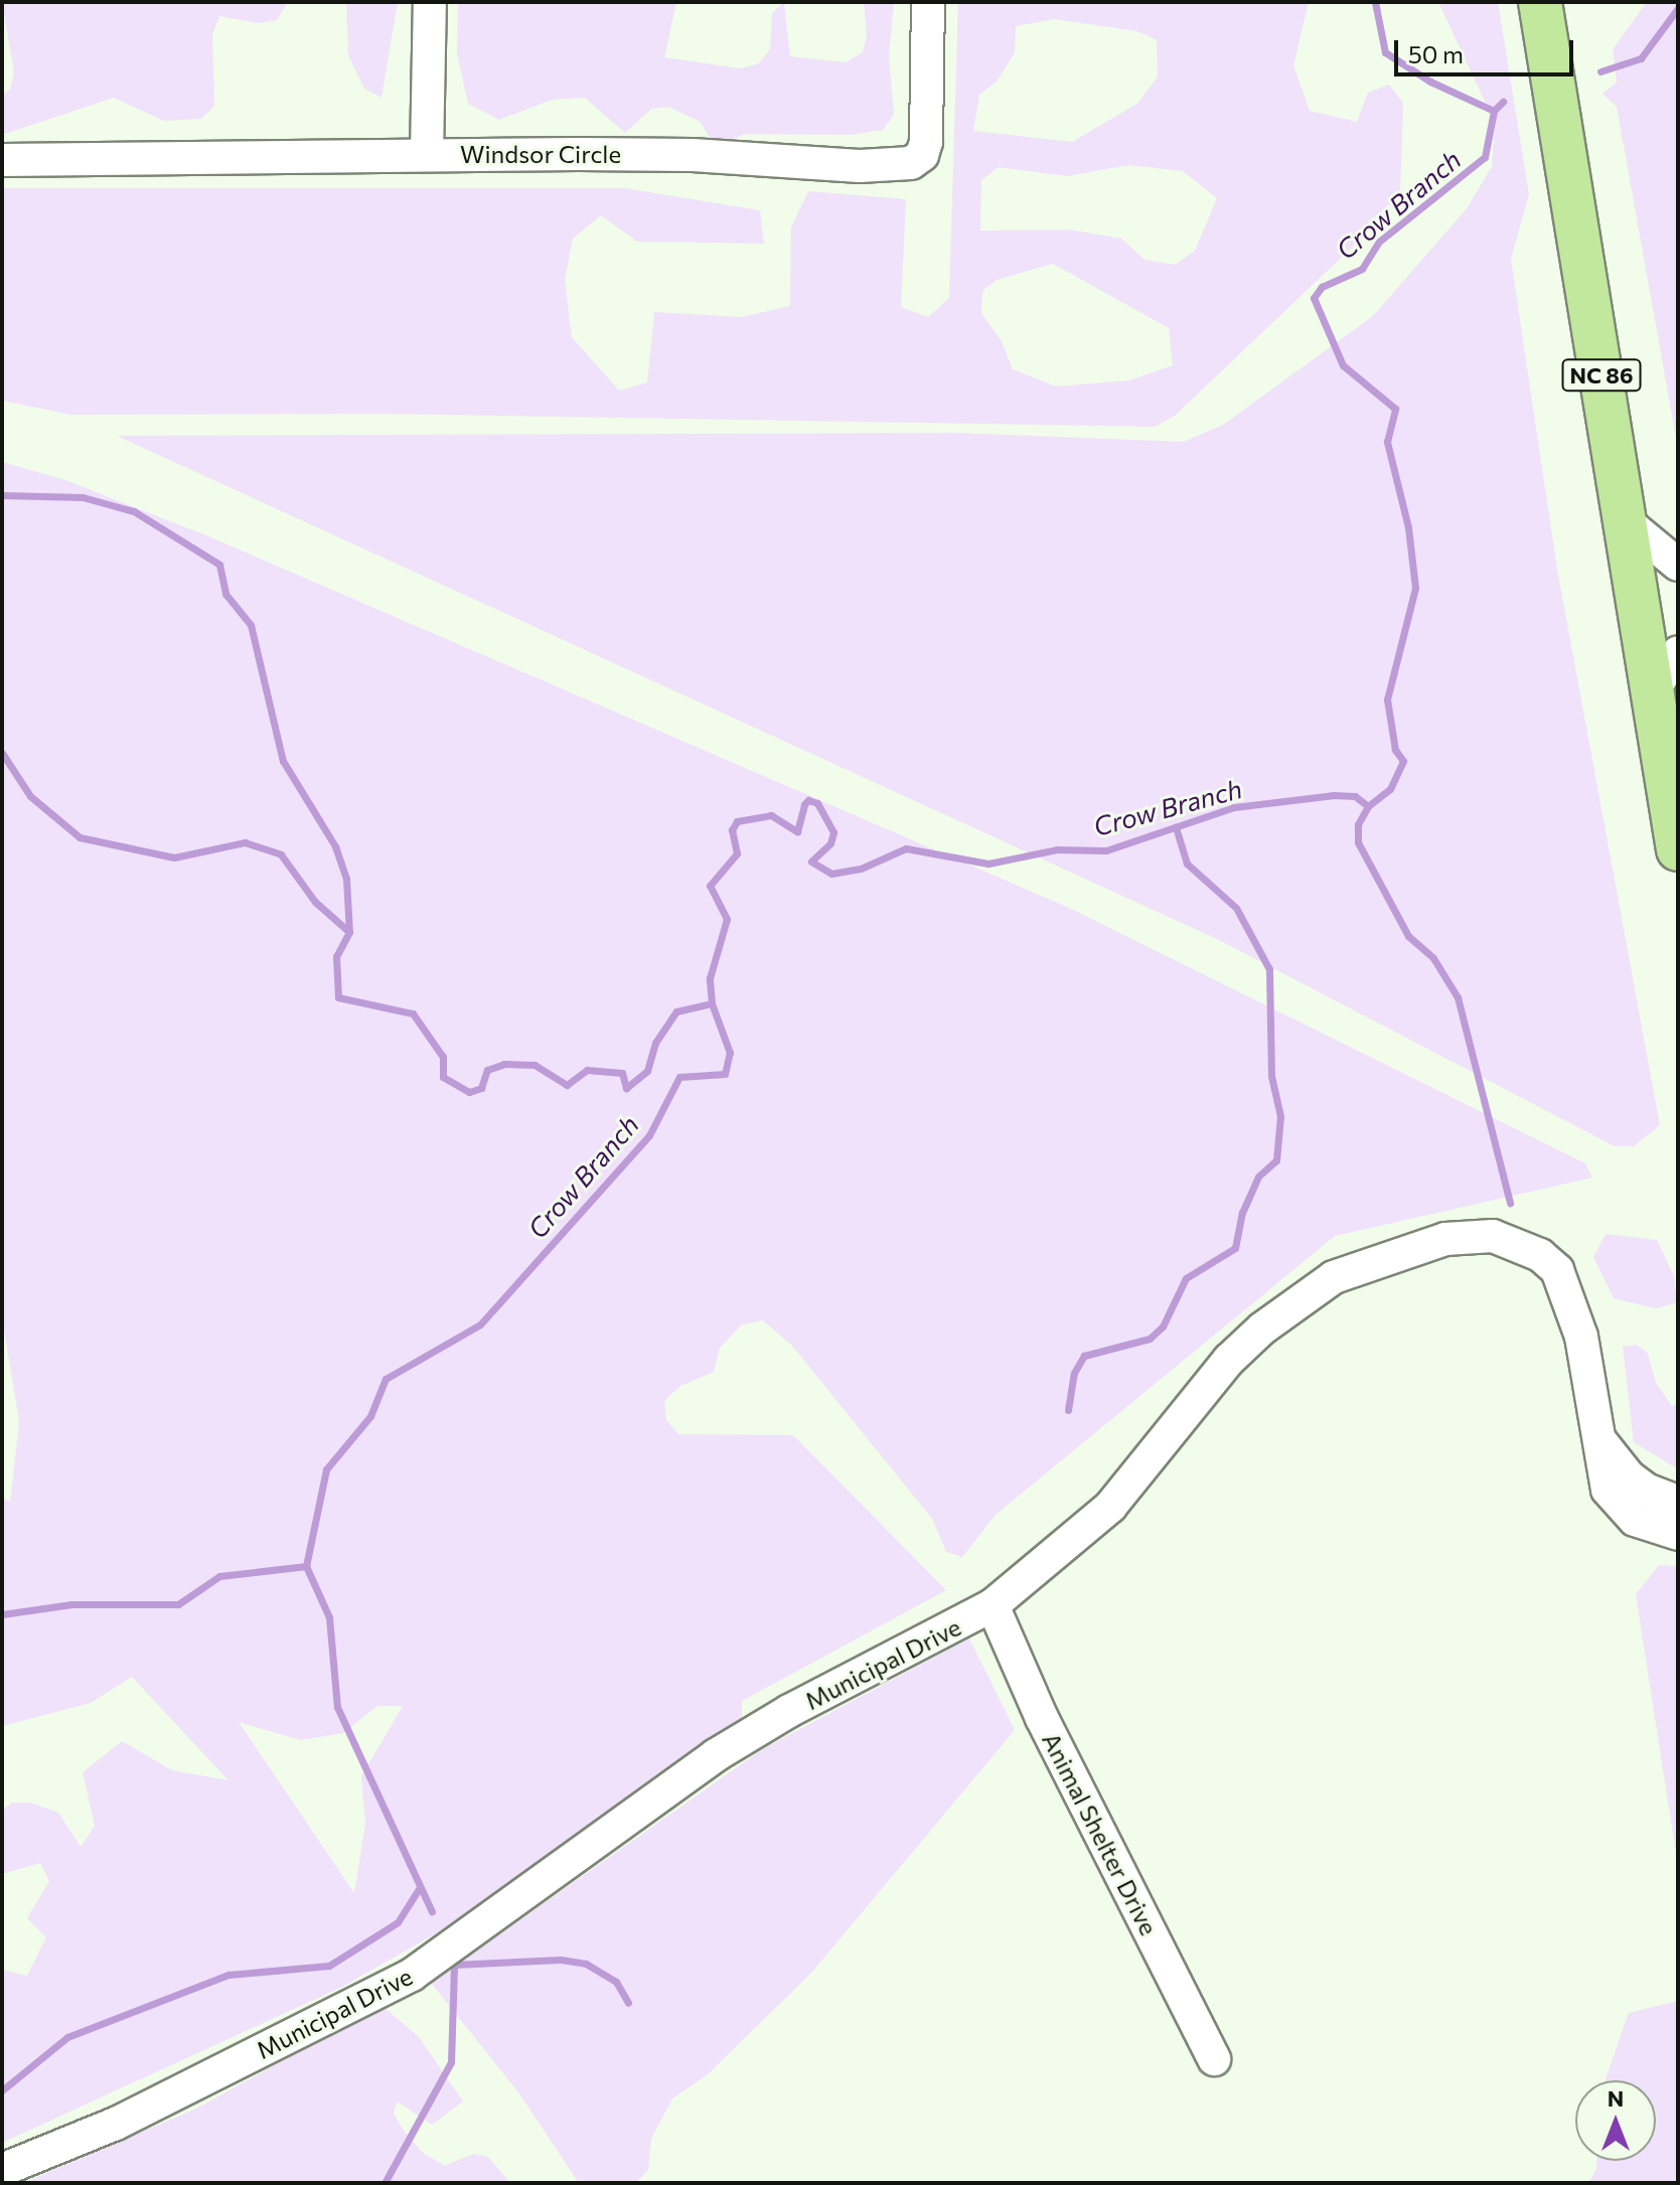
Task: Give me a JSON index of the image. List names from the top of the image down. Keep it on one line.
{"streets":{"main road":["NC 86"],"street":["Windsor Circle","Municipal Drive","Animal Shelter Drive"]},"crossings":[["Municipal Drive","Animal Shelter Drive"]],"water":["Crow Branch"],"scale_bar":"50 m","north":"top"}
